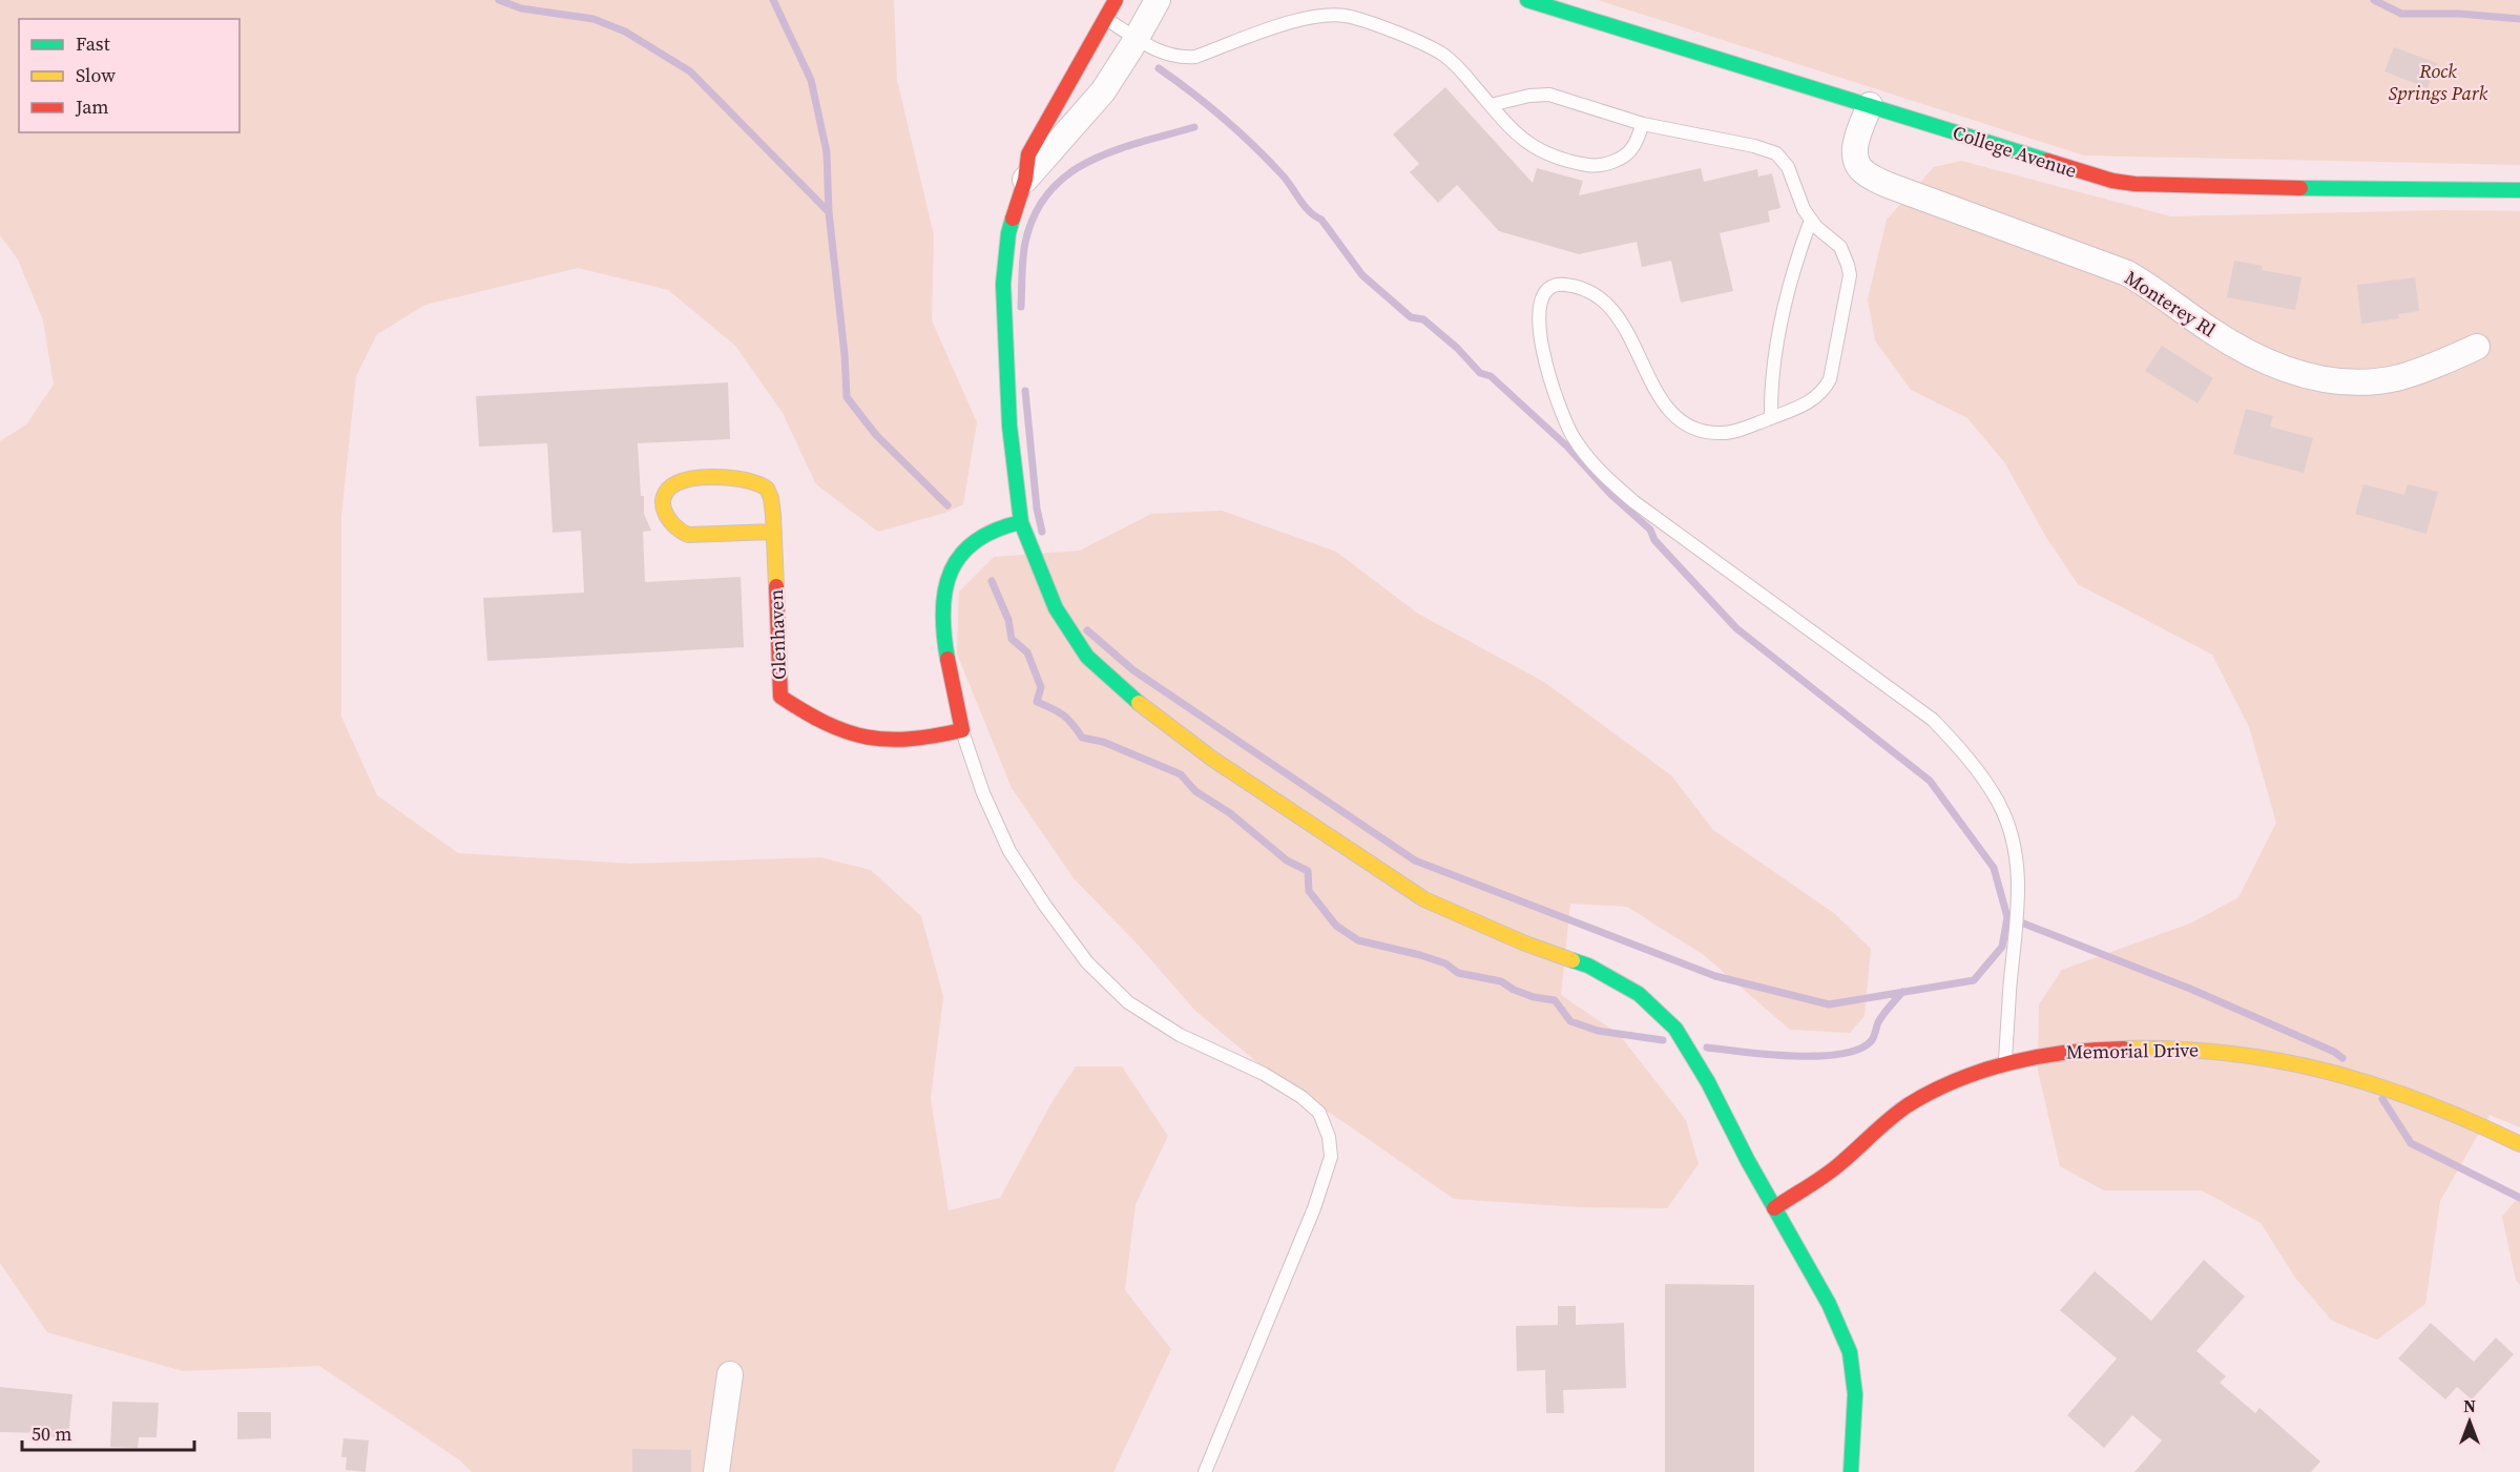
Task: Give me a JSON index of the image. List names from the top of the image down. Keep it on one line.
{"streets":{"street":["College Avenue","Monterey Rl","Glenhaven","Memorial Drive"]},"crossings":[["College Avenue","Monterey Rl"]],"parks":["Rock Springs Park"],"legend":["Fast","Slow","Jam"],"scale_bar":"50 m","north":"top"}
